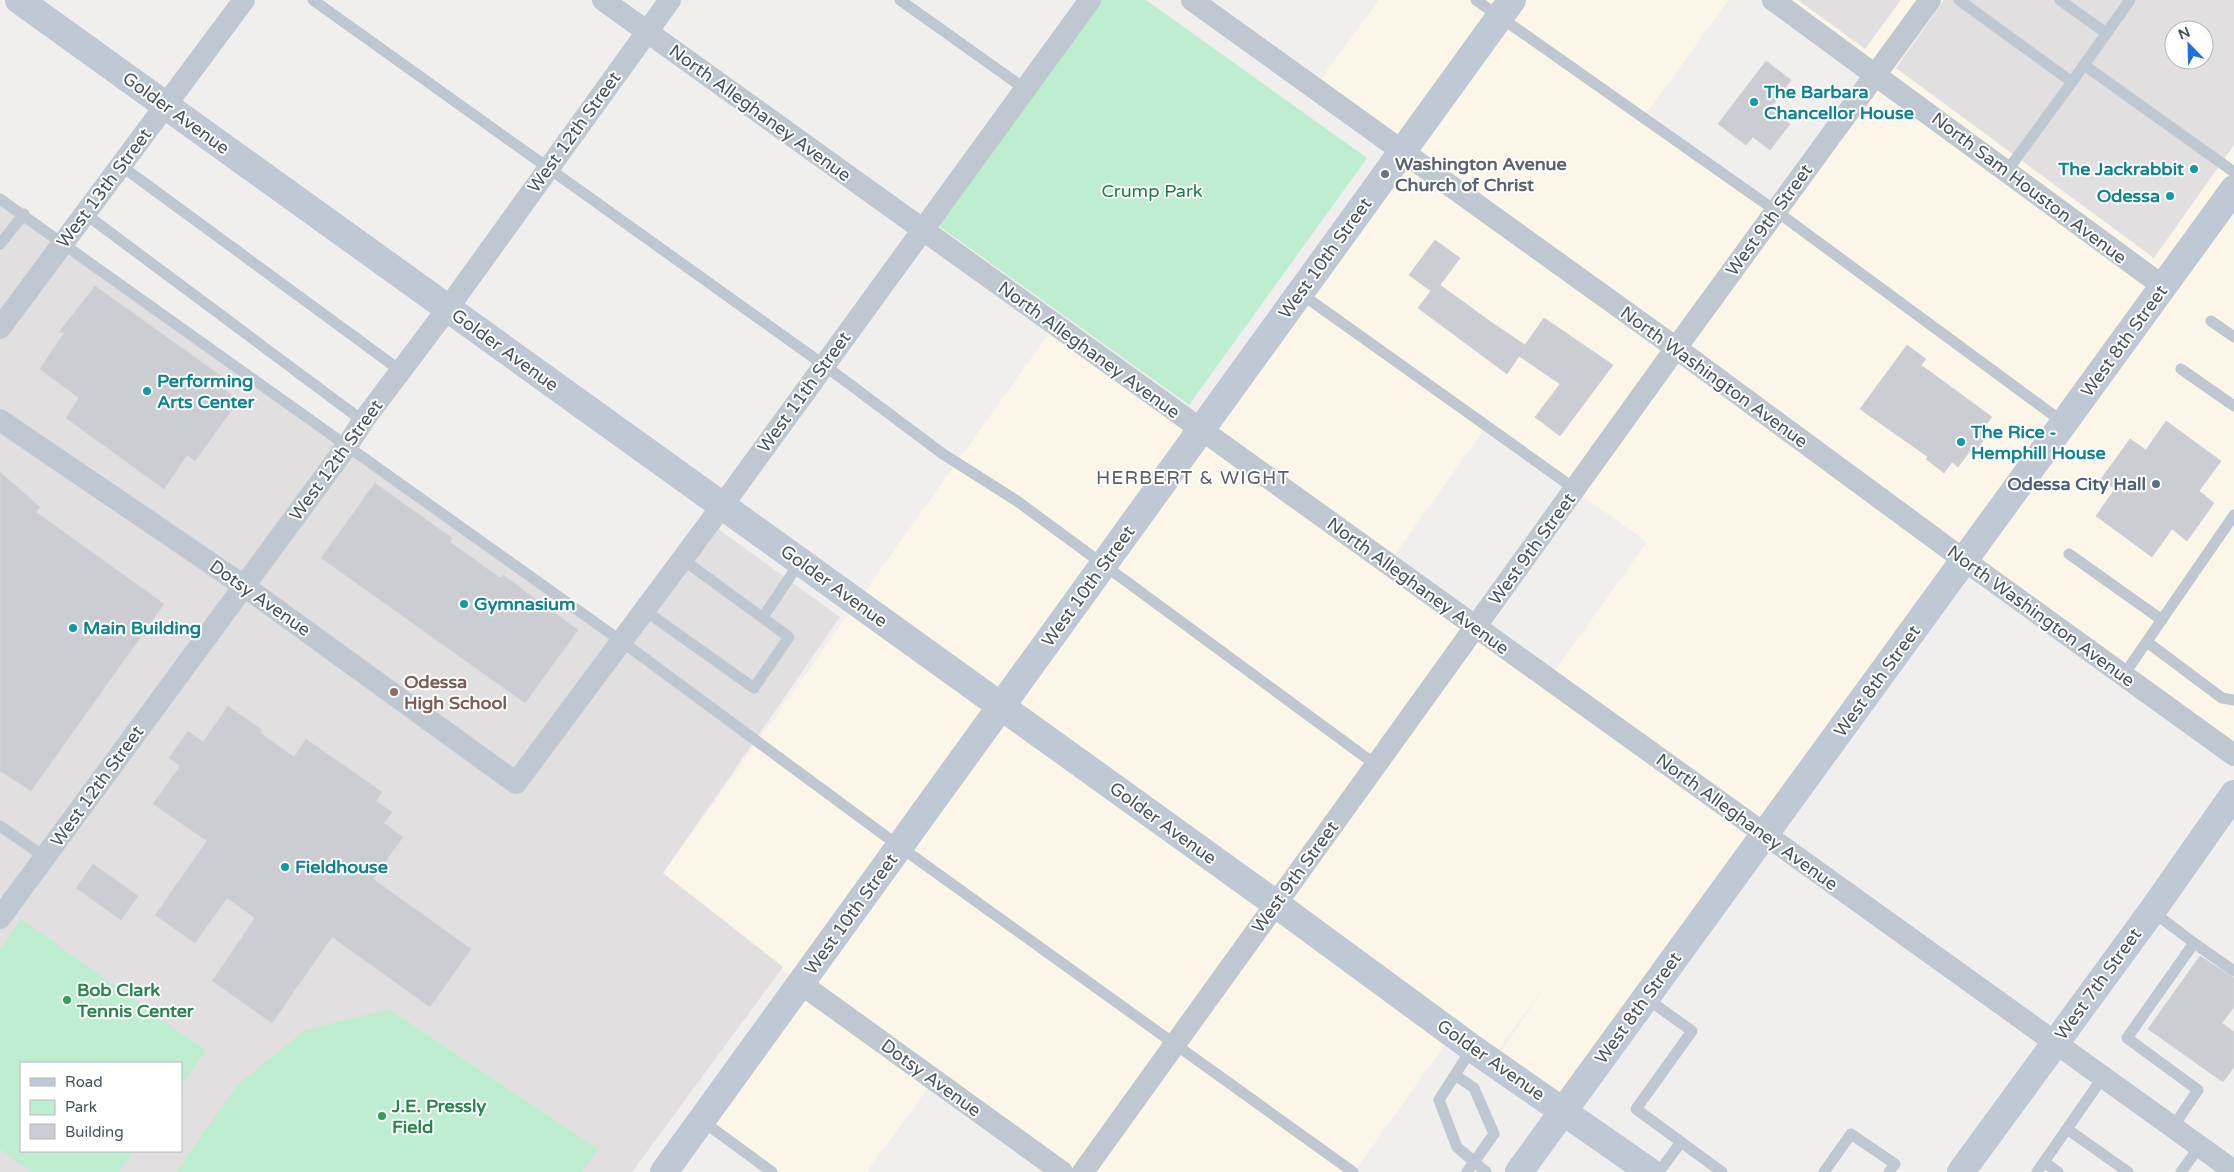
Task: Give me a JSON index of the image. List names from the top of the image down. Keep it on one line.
{"streets":{"main road":["Golder Avenue","West 10th Street","West 8th Street","West 7th Street"],"street":["North Alleghaney Avenue","West 12th Street","West 13th Street","North Sam Houston Avenue","West 9th Street","North Washington Avenue","West 11th Street","Dotsy Avenue"]},"crossings":[["Golder Avenue","West 12th Street"],["Golder Avenue","West 13th Street"],["Golder Avenue","West 9th Street"],["Golder Avenue","West 10th Street"],["Golder Avenue","West 8th Street"],["Golder Avenue","West 11th Street"],["North Alleghaney Avenue","West 12th Street"],["North Alleghaney Avenue","West 9th Street"],["North Alleghaney Avenue","West 10th Street"],["North Alleghaney Avenue","West 8th Street"],["North Alleghaney Avenue","West 11th Street"],["North Alleghaney Avenue","West 7th Street"],["West 12th Street","Dotsy Avenue"],["North Sam Houston Avenue","West 9th Street"],["North Sam Houston Avenue","West 8th Street"],["West 9th Street","North Washington Avenue"],["West 10th Street","North Washington Avenue"],["West 10th Street","Dotsy Avenue"],["West 8th Street","North Washington Avenue"],["West 11th Street","Dotsy Avenue"]],"districts":["HERBERT & WIGHT"],"parks":["Crump Park"],"places":["The Barbara Chancellor House","The Jackrabbit","Washington Avenue Church of Christ","Odessa","Performing Arts Center","The Rice - Hemphill House","Odessa City Hall","Gymnasium","Main Building","Odessa High School","Fieldhouse","Bob Clark Tennis Center","J.E. Pressly Field"],"legend":["Road","Park","Building"],"north":"top left"}
